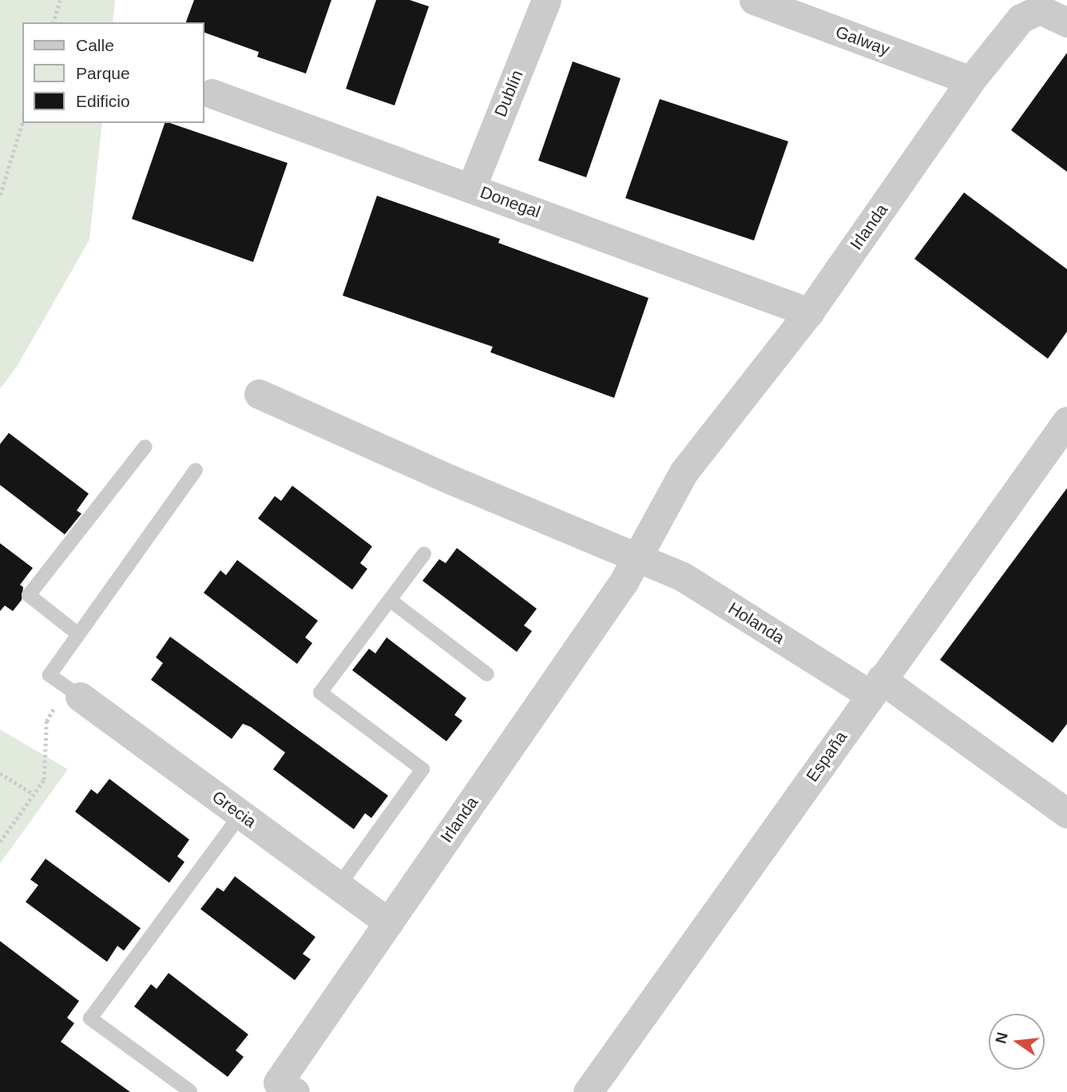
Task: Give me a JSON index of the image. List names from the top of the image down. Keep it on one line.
{"streets":{"street":["Galway","Dublín","Donegal","Irlanda","Holanda","España","Grecia"]},"crossings":[["Galway","Irlanda"],["Dublín","Donegal"],["Donegal","Irlanda"],["Irlanda","Holanda"],["Irlanda","Grecia"],["Holanda","España"]],"legend":["Calle","Parque","Edificio"],"north":"left"}
